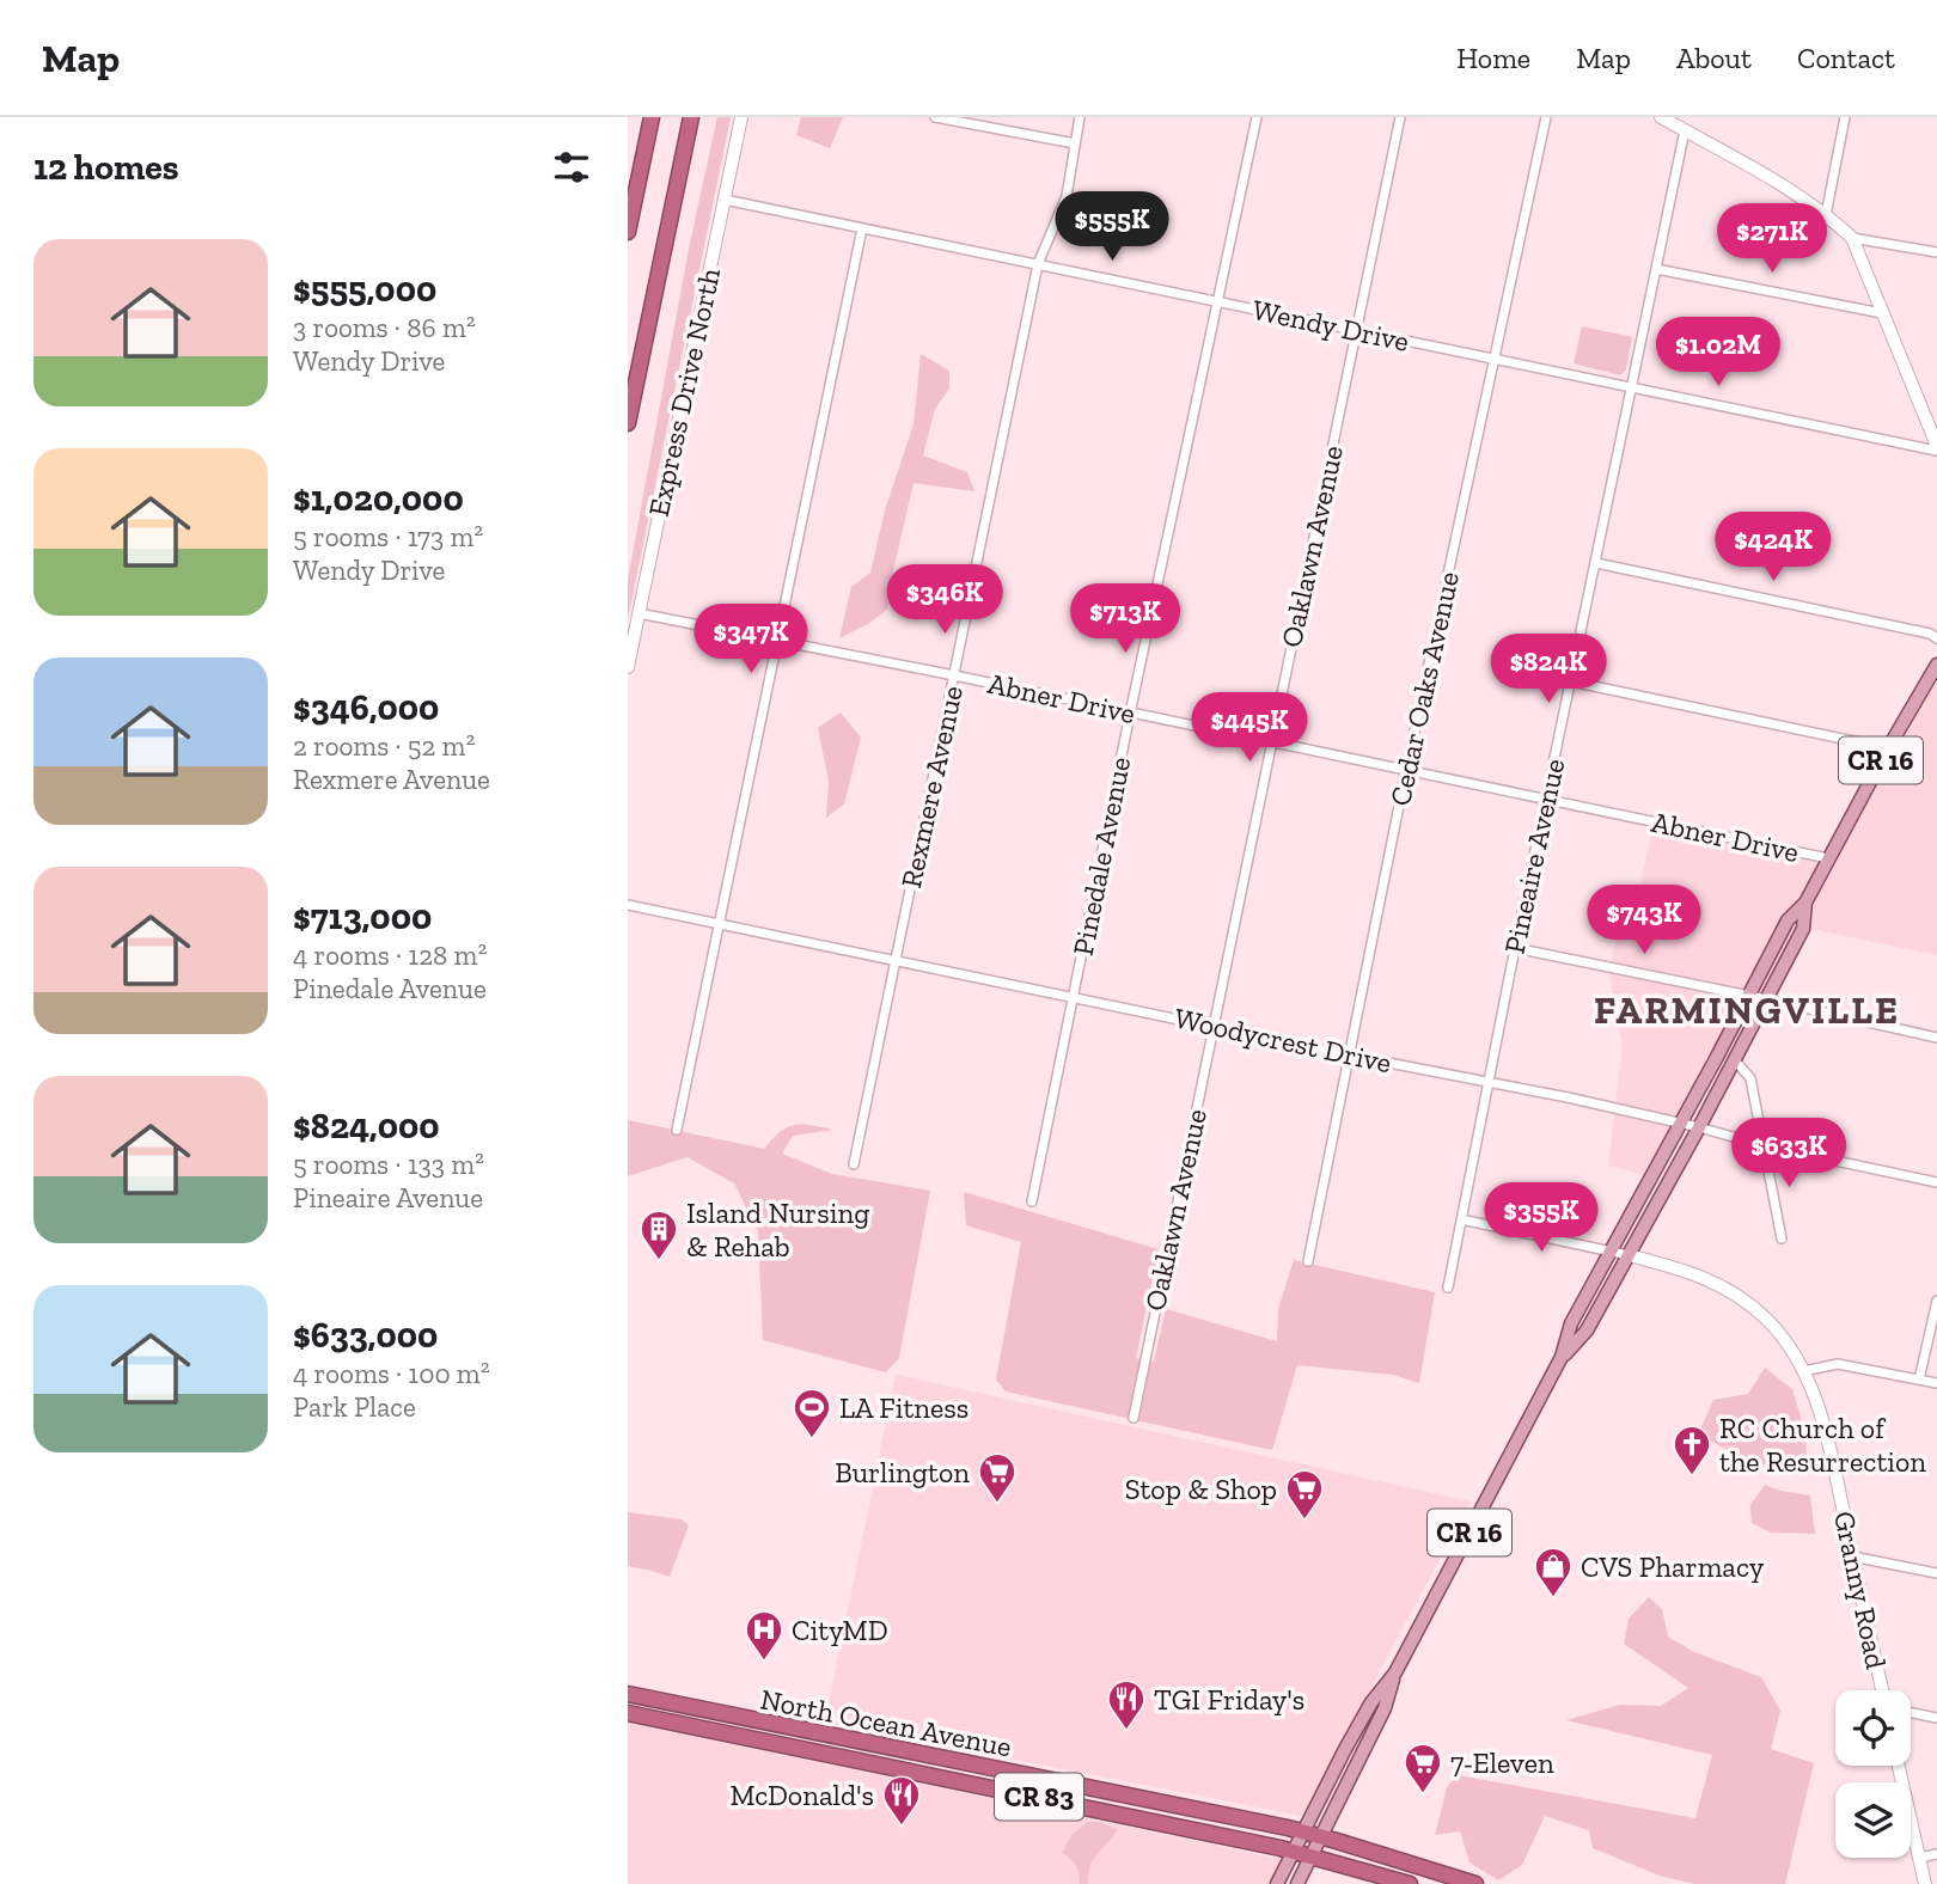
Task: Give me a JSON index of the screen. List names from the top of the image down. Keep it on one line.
{"streets":{"highway":["North Ocean Avenue","CR 83"],"main road":["CR 16"],"street":["Wendy Drive","Express Drive North","Oaklawn Avenue","Cedar Oaks Avenue","Abner Drive","Rexmere Avenue","Pinedale Avenue","Pineaire Avenue","Woodycrest Drive","Granny Road"]},"crossings":[["Wendy Drive","Express Drive North"],["Wendy Drive","Oaklawn Avenue"],["Wendy Drive","Cedar Oaks Avenue"],["Wendy Drive","Rexmere Avenue"],["Wendy Drive","Pinedale Avenue"],["Wendy Drive","Pineaire Avenue"],["Express Drive North","Abner Drive"],["Oaklawn Avenue","Abner Drive"],["Oaklawn Avenue","Woodycrest Drive"],["Cedar Oaks Avenue","Abner Drive"],["Cedar Oaks Avenue","Woodycrest Drive"],["Abner Drive","CR 16"],["Abner Drive","Rexmere Avenue"],["Abner Drive","Pinedale Avenue"],["Abner Drive","Pineaire Avenue"],["CR 16","Woodycrest Drive"],["CR 16","Granny Road"],["CR 16","North Ocean Avenue"],["Rexmere Avenue","Woodycrest Drive"],["Pinedale Avenue","Woodycrest Drive"],["Pineaire Avenue","Woodycrest Drive"]],"districts":["FARMINGVILLE"],"places":{"building":["Island Nursing & Rehab"],"sports":["LA Fitness"],"church":["RC Church of the Resurrection"],"supermarket":["Burlington","Stop & Shop","7-Eleven"],"shop":["CVS Pharmacy"],"hospital":["CityMD"],"restaurant":["TGI Friday's","McDonald's"]},"page":{"header":"Map","nav":["Home","Map","About","Contact"],"heading":"12 homes","price":["$555K","$271K","$1.02M","$424K","$346K","$713K","$347K","$824K","$445K","$743K","$633K","$355K"],"list":[{"name":"$555,000","note":"3 rooms · 86 m² · Wendy Drive"},{"name":"$1,020,000","note":"5 rooms · 173 m² · Wendy Drive"},{"name":"$346,000","note":"2 rooms · 52 m² · Rexmere Avenue"},{"name":"$713,000","note":"4 rooms · 128 m² · Pinedale Avenue"},{"name":"$824,000","note":"5 rooms · 133 m² · Pineaire Avenue"},{"name":"$633,000","note":"4 rooms · 100 m² · Park Place"}]}}
